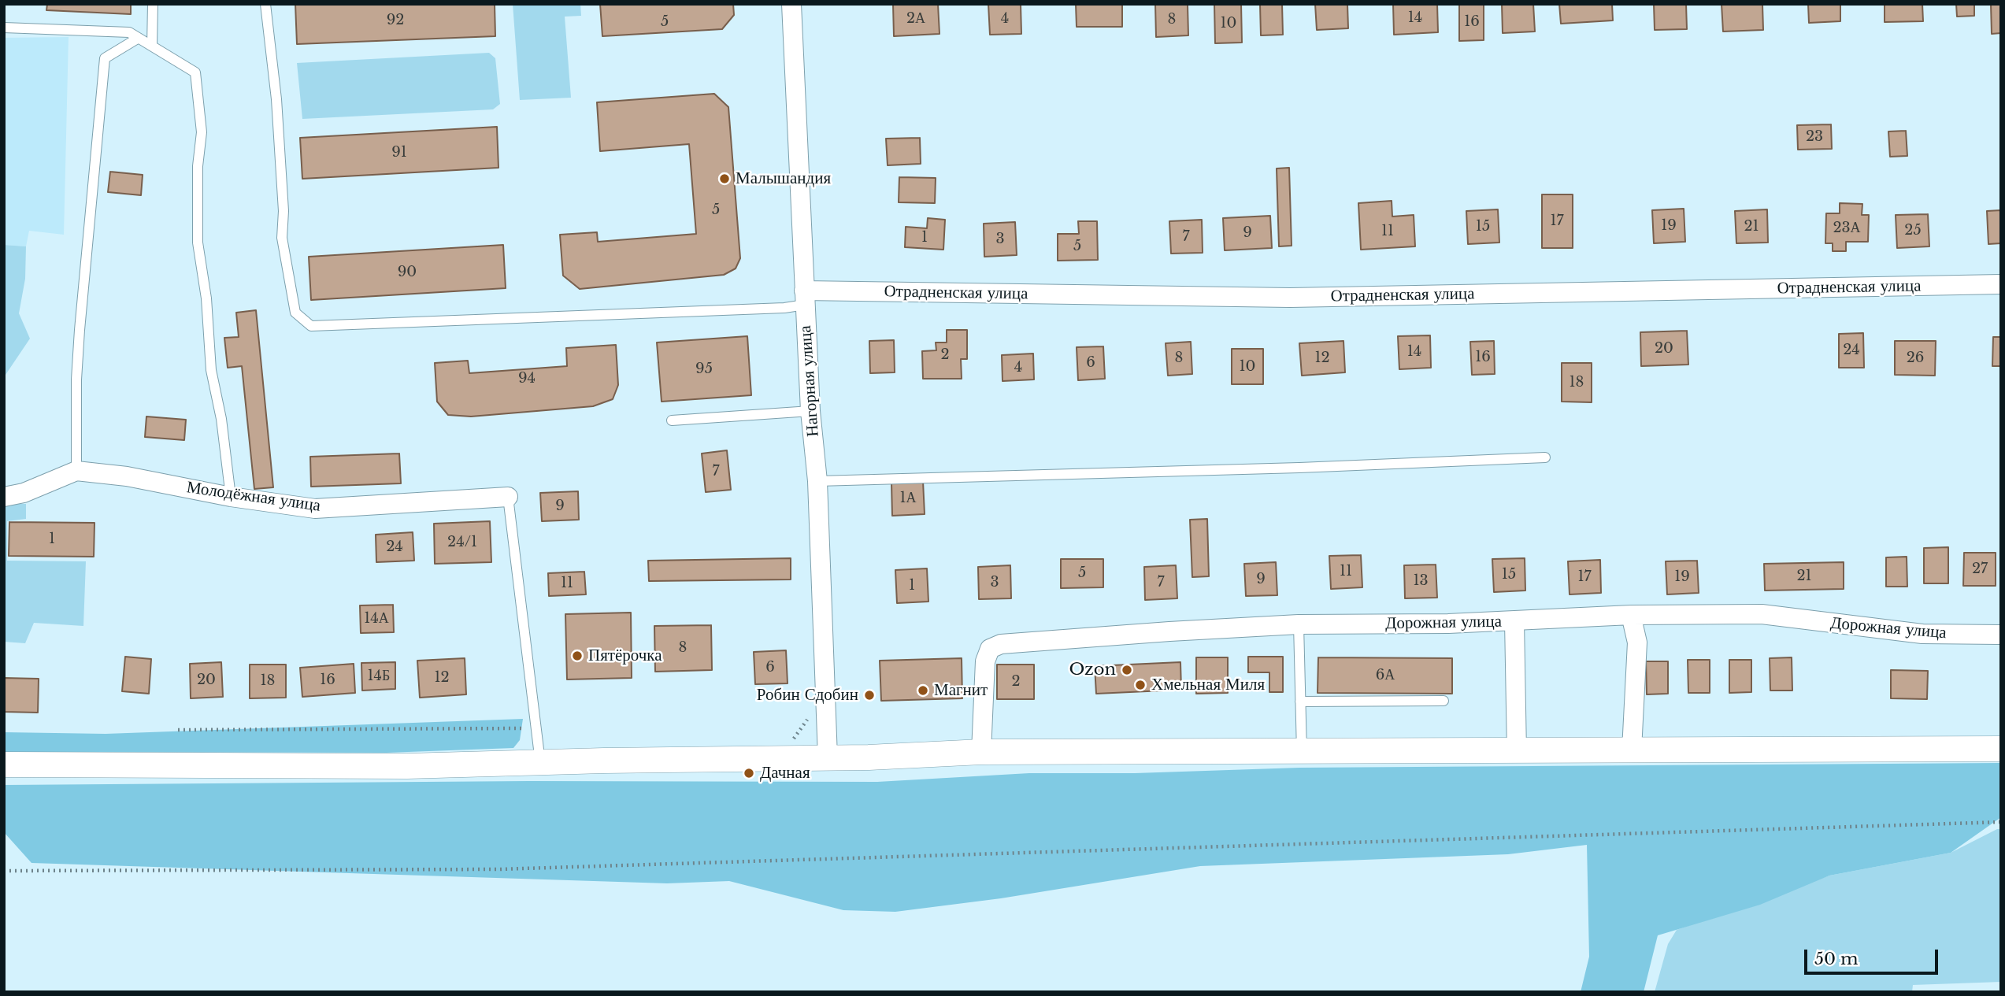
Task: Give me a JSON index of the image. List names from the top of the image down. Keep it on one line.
{"streets":{"street":["Отрадненская улица","Нагорная улица","Молодёжная улица","Дорожная улица"]},"crossings":[["Отрадненская улица","Нагорная улица"]],"places":["Малышандия","Пятёрочка","Ozon","Хмельная Миля","Магнит","Робин Сдобин","Дачная"],"house_numbers":["14","2А","4","8","92","5","16","10","23","91","5","17","19","15","21","23А","25","11","9","7","1","3","5","90","20","24","14","2","16","8","12","26","6","10","4","95","94","18","7","1А","9","1","24/1","24","27","11","5","15","21","17","19","9","13","3","7","11","1","14А","8","6","6А","14Б","12","20","16","18","2"],"scale_bar":"50 m"}
